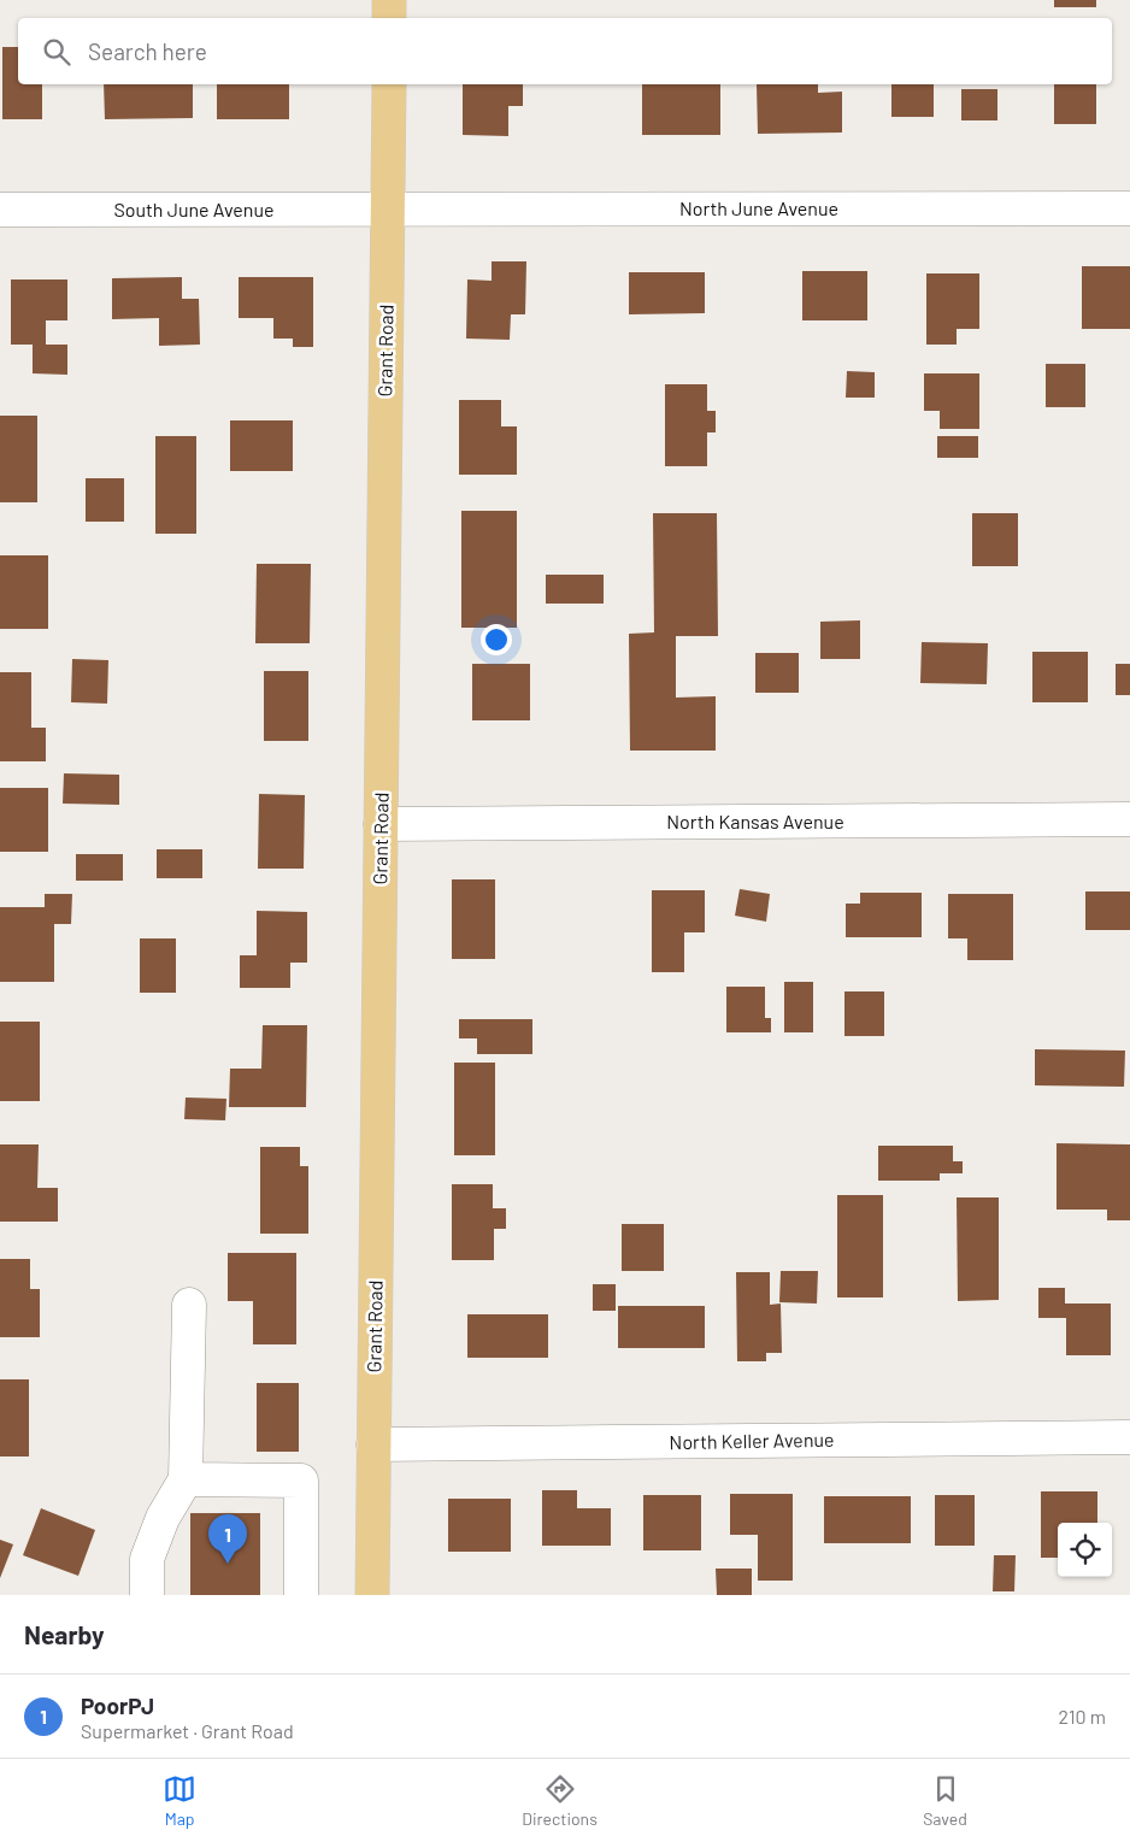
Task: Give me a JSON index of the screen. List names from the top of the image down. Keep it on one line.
{"streets":{"main road":["Grant Road"],"street":["North June Avenue","South June Avenue","North Kansas Avenue","North Keller Avenue"]},"crossings":[["North June Avenue","South June Avenue"],["North June Avenue","Grant Road"],["South June Avenue","Grant Road"],["Grant Road","North Kansas Avenue"],["Grant Road","North Keller Avenue"]],"page":{"search":"Search here","pins":"1","heading":"Nearby","list":[{"mark":"1","name":"PoorPJ","note":"Supermarket · Grant Road","value":"210 m"}],"nav":["Map","Directions","Saved"]}}
